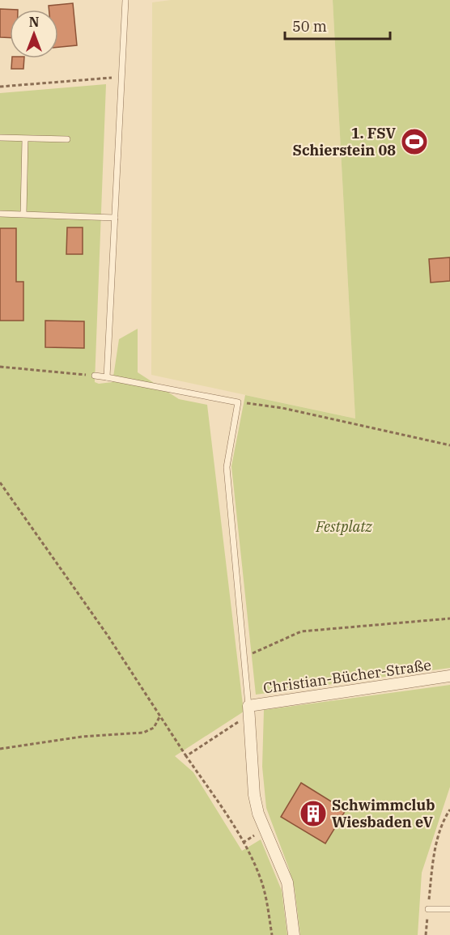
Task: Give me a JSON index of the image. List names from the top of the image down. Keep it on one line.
{"streets":{"street":["Christian-Bücher-Straße"]},"parks":["Festplatz"],"places":{"sports":["1. FSV Schierstein 08"],"building":["Schwimmclub Wiesbaden eV"]},"scale_bar":"50 m","north":"top"}
